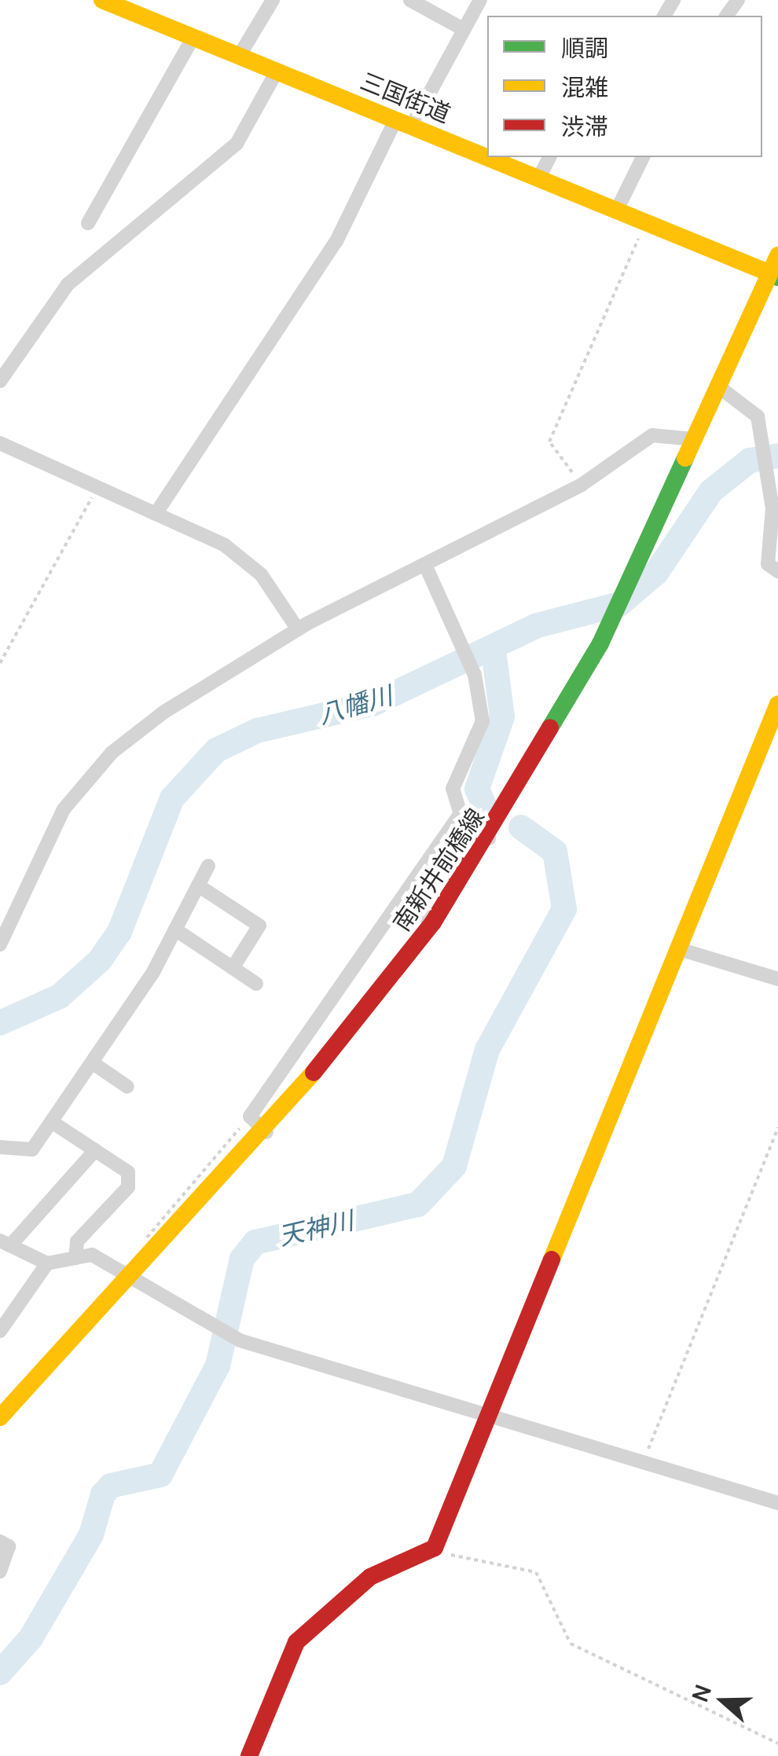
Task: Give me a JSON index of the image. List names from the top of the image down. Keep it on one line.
{"streets":{"street":["三国街道","南新井前橋線"]},"crossings":[["三国街道","南新井前橋線"]],"water":["八幡川","天神川"],"legend":["順調","混雑","渋滞"],"north":"left"}
